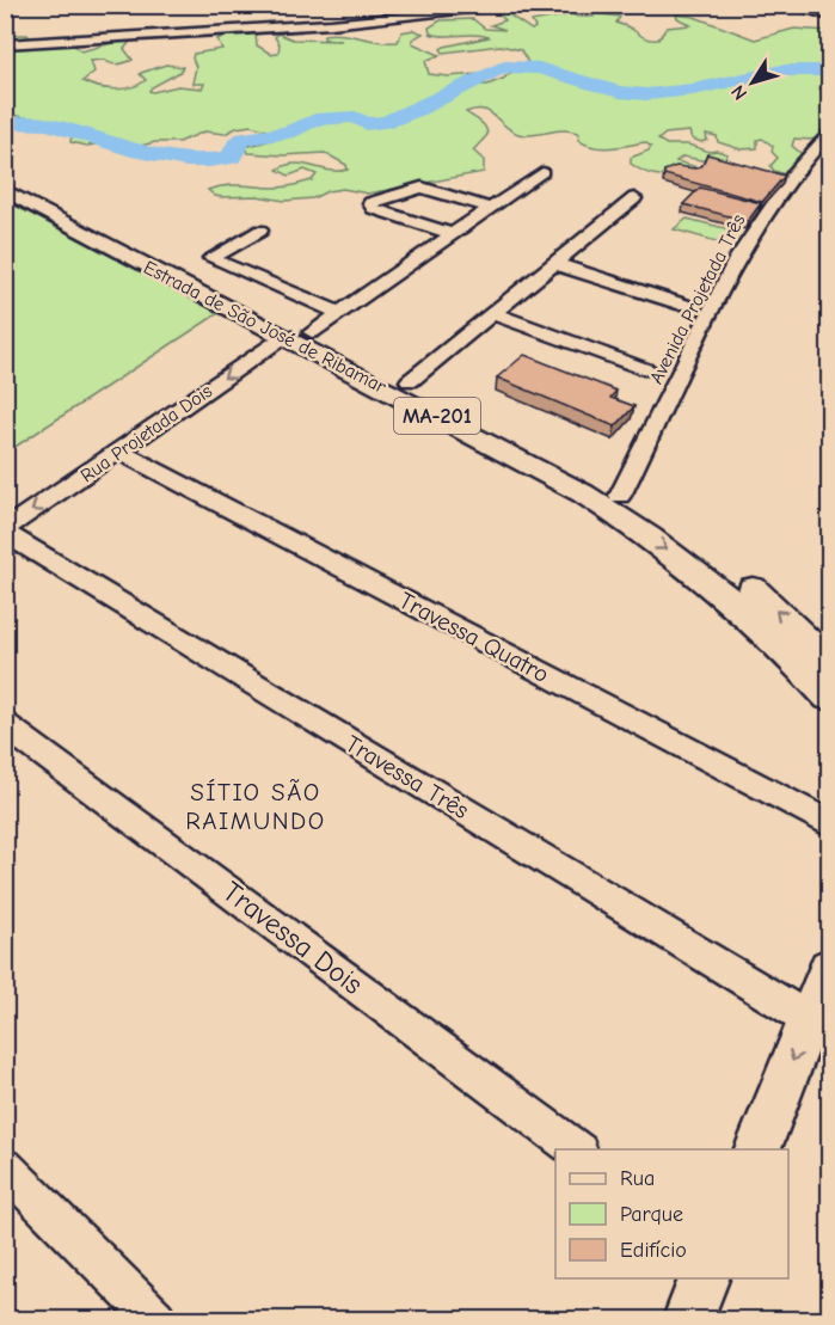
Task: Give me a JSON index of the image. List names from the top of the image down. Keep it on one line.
{"streets":{"main road":["Estrada de São José de Ribamar","MA-201"],"street":["Avenida Projetada Três","Rua Projetada Dois","Travessa Quatro","Travessa Três","Travessa Dois"]},"crossings":[["Avenida Projetada Três","Estrada de São José de Ribamar"],["Estrada de São José de Ribamar","Rua Projetada Dois"],["Rua Projetada Dois","Travessa Quatro"],["Rua Projetada Dois","Travessa Três"]],"one_way":["Rua Projetada Dois"],"districts":["SÍTIO SÃO RAIMUNDO"],"legend":["Rua","Parque","Edifício"],"north":"bottom left"}
